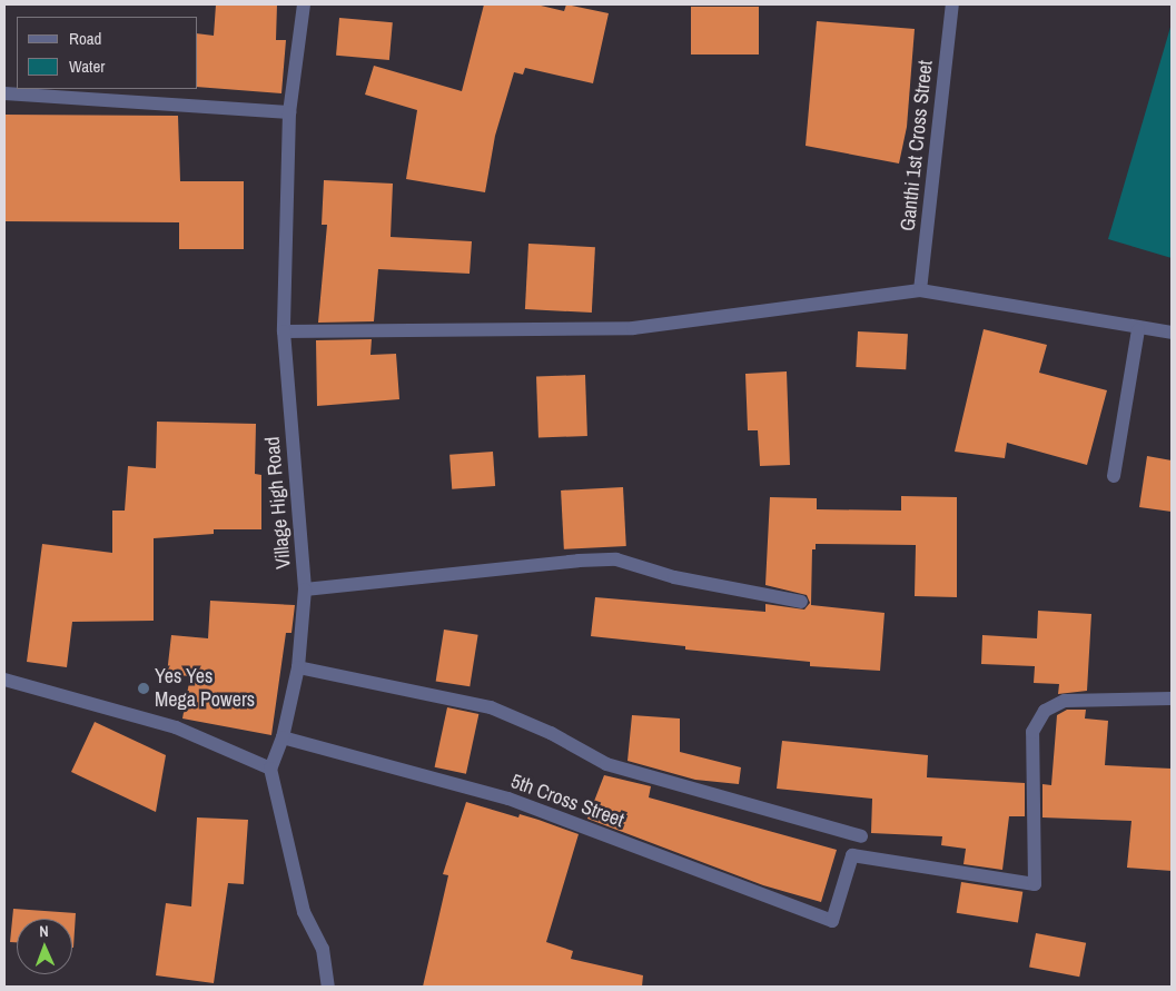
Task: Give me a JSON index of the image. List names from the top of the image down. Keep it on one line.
{"streets":{"street":["Ganthi 1st Cross Street","Village High Road","5th Cross Street"]},"crossings":[["Village High Road","5th Cross Street"]],"places":["Yes Yes Mega Powers"],"legend":["Road","Water"],"north":"top"}
